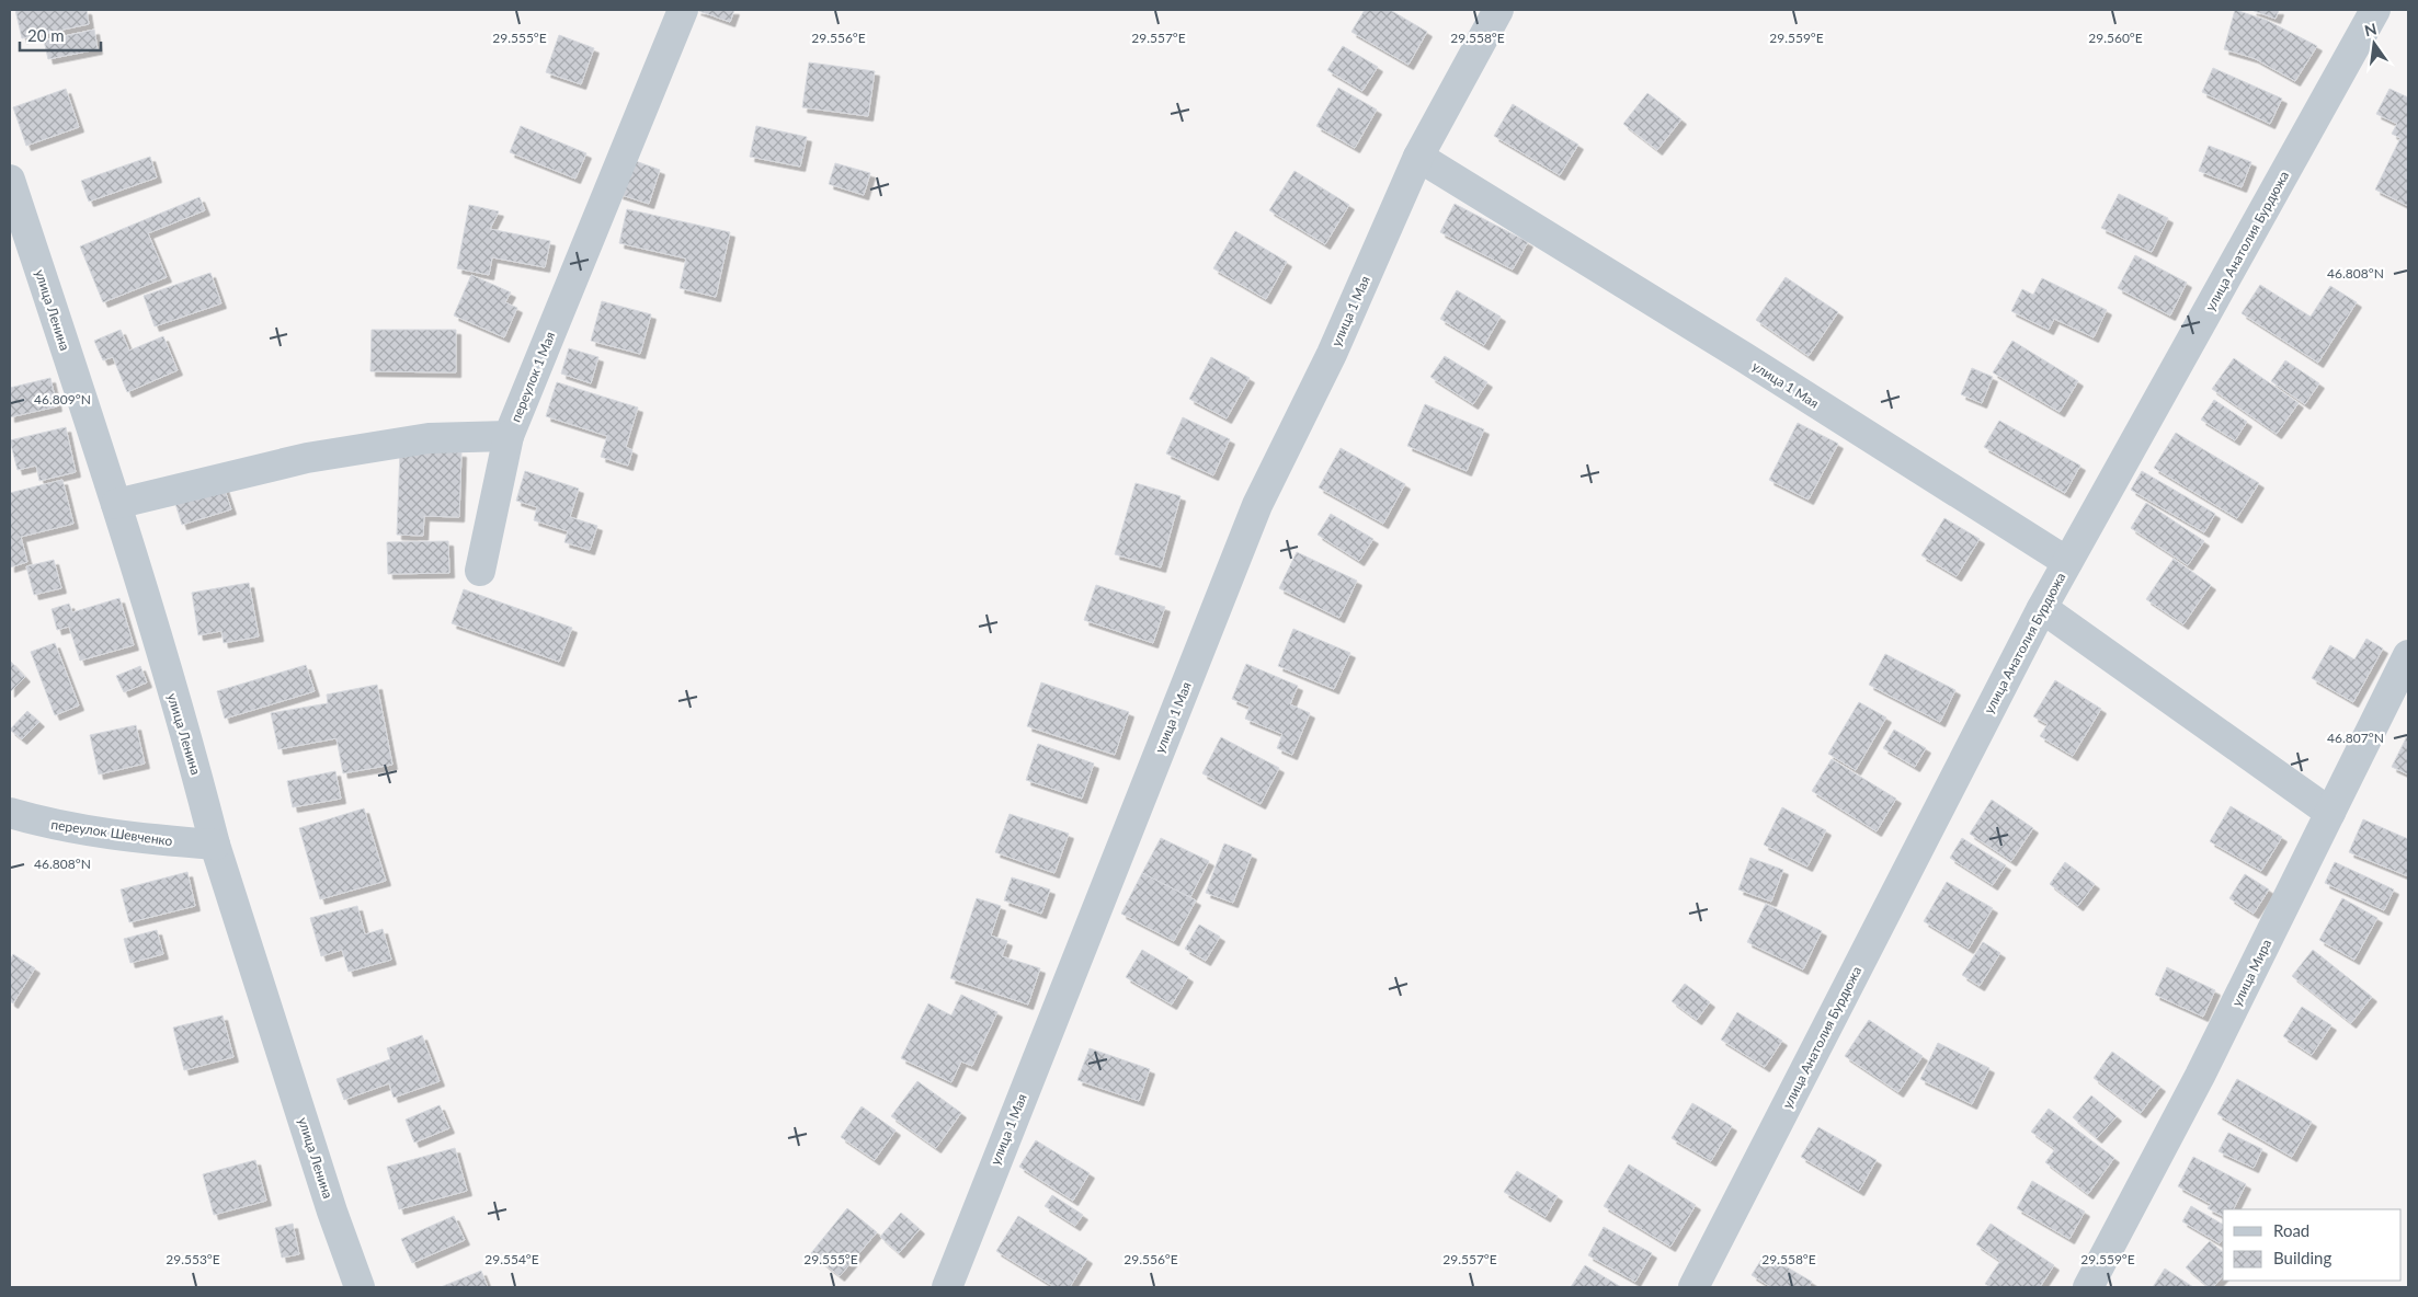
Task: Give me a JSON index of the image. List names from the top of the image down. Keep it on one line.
{"streets":{"street":["улица Анатолия Бурдюжа","улица Ленина","улица 1 Мая","переулок 1 Мая","переулок Шевченко","улица Мира"]},"crossings":[["улица Анатолия Бурдюжа","улица 1 Мая"],["улица Ленина","переулок 1 Мая"],["улица Ленина","переулок Шевченко"]],"legend":["Road","Building"],"scale_bar":"20 m","north":"top","coordinates":["29.555°E","29.556°E","29.557°E","29.558°E","29.559°E","29.560°E","46.808°N","46.809°N","46.807°N","29.553°E","29.554°E"]}
